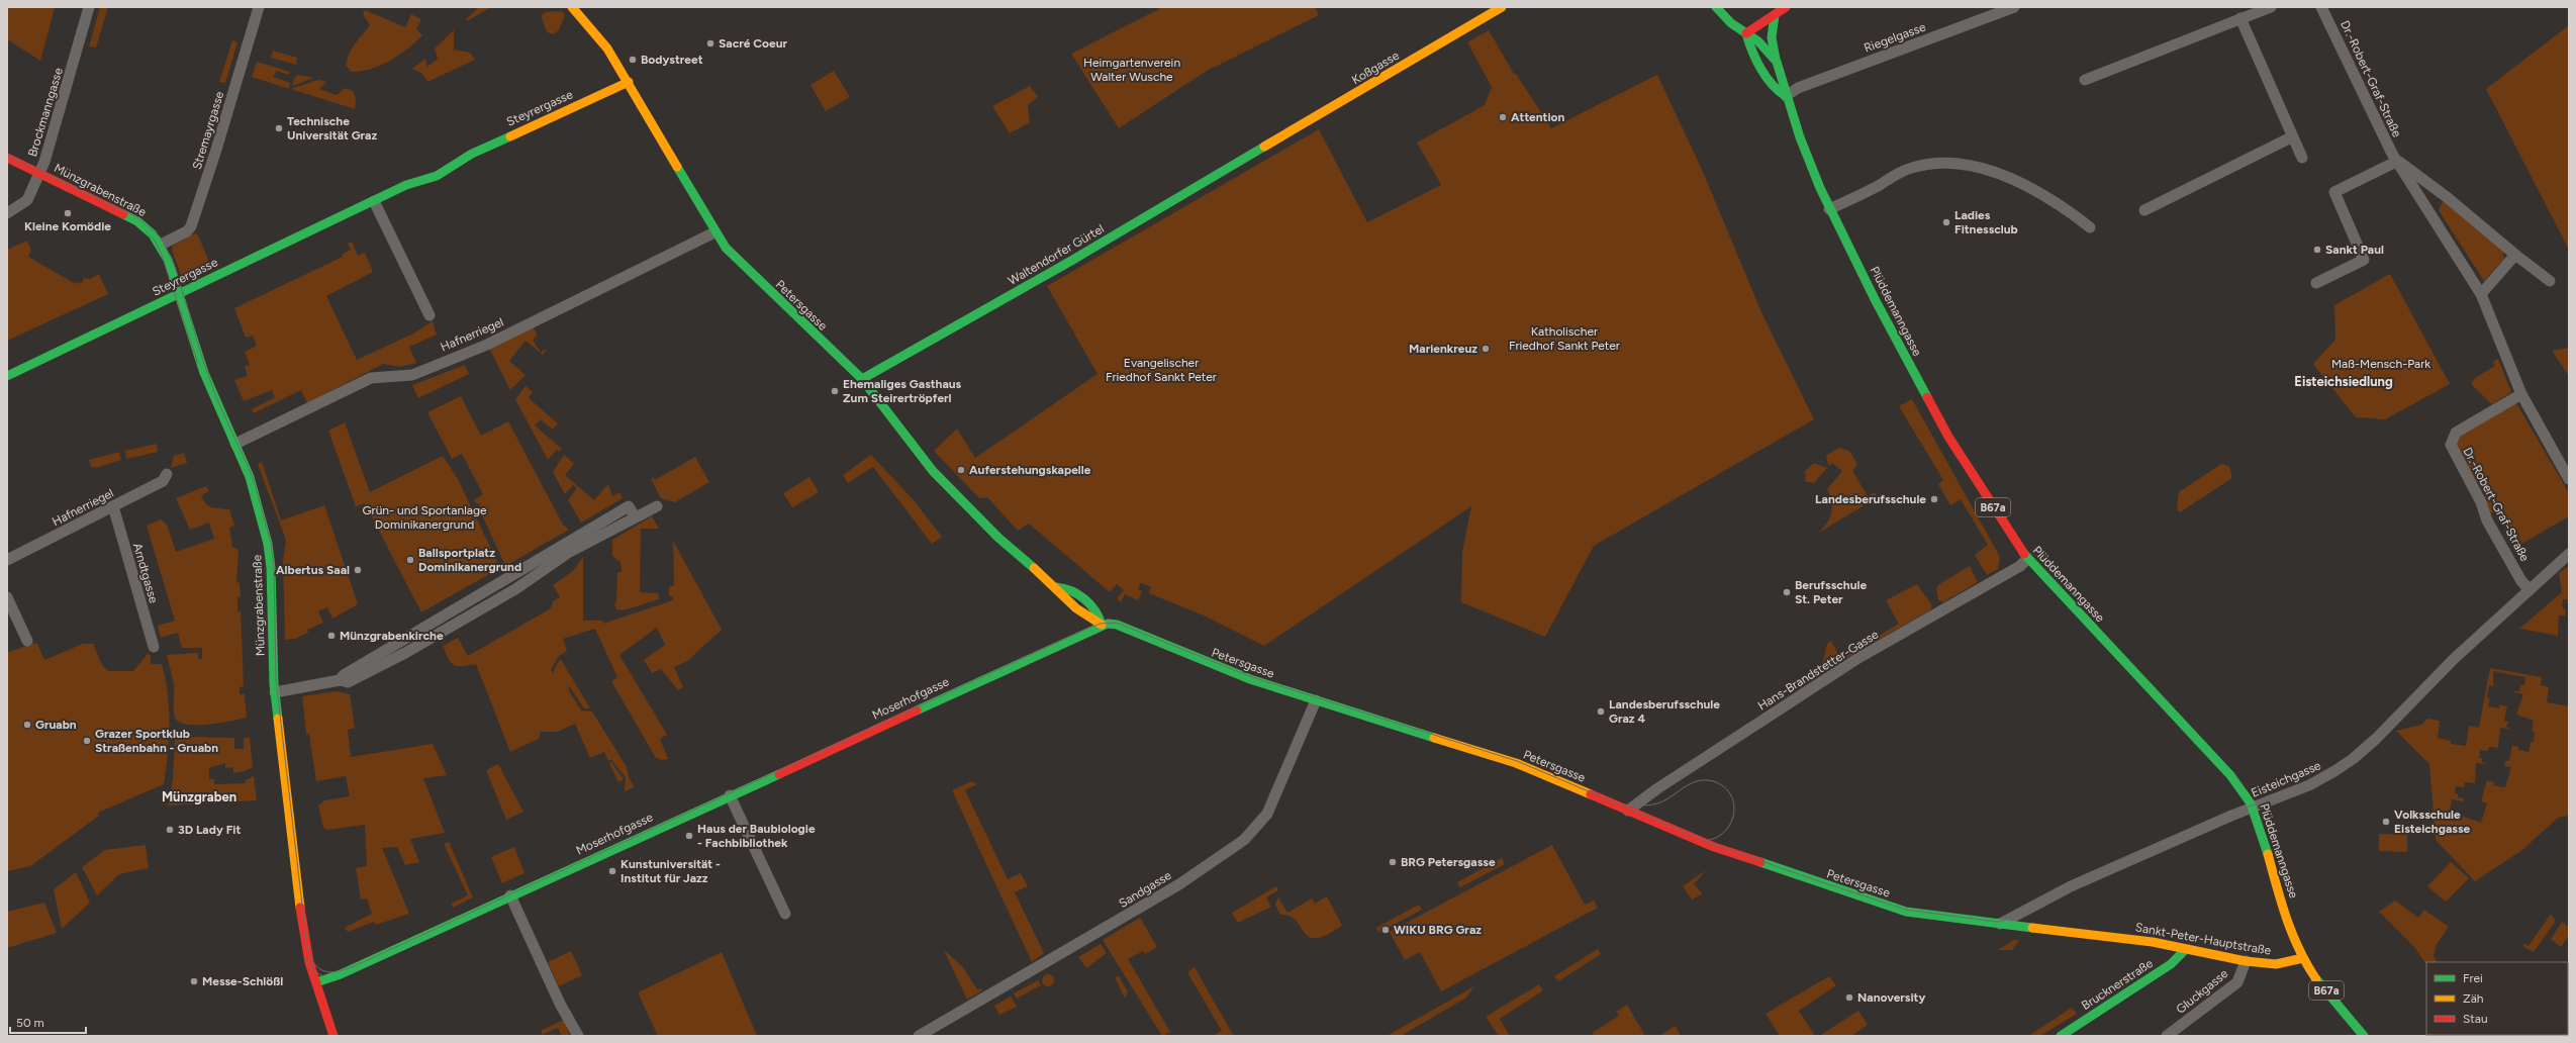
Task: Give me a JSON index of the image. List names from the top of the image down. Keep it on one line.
{"streets":{"main road":["Koßgasse","Steyrergasse","Münzgrabenstraße","Waltendorfer Gürtel","Petersgasse","Plüddemanngasse","B67a","Moserhofgasse","Sankt-Peter-Hauptstraße","Brucknerstraße"],"street":["Riegelgasse","Dr.-Robert-Graf-Straße","Brockmanngasse","Stremayrgasse","Hafnerriegel","Arndtgasse","Hans-Brandstetter-Gasse","Eisteichgasse","Sandgasse","Gluckgasse"]},"crossings":[["Riegelgasse","Plüddemanngasse"],["Koßgasse","Waltendorfer Gürtel"],["Dr.-Robert-Graf-Straße","Eisteichgasse"],["Steyrergasse","Münzgrabenstraße"],["Steyrergasse","Petersgasse"],["Brockmanngasse","Münzgrabenstraße"],["Stremayrgasse","Münzgrabenstraße"],["Münzgrabenstraße","Hafnerriegel"],["Münzgrabenstraße","Moserhofgasse"],["Waltendorfer Gürtel","Petersgasse"],["Petersgasse","Hafnerriegel"],["Petersgasse","Hans-Brandstetter-Gasse"],["Petersgasse","Moserhofgasse"],["Petersgasse","Eisteichgasse"],["Petersgasse","Sandgasse"],["Petersgasse","Sankt-Peter-Hauptstraße"],["Plüddemanngasse","B67a"],["Plüddemanngasse","Hans-Brandstetter-Gasse"],["Plüddemanngasse","Eisteichgasse"],["Plüddemanngasse","Sankt-Peter-Hauptstraße"],["Hafnerriegel","Arndtgasse"],["B67a","Sankt-Peter-Hauptstraße"],["Eisteichgasse","Sankt-Peter-Hauptstraße"],["Sankt-Peter-Hauptstraße","Brucknerstraße"],["Sankt-Peter-Hauptstraße","Gluckgasse"]],"districts":["Eisteichsiedlung","Münzgraben"],"parks":["Heimgartenverein Walter Wusche","Katholischer Friedhof Sankt Peter","Evangelischer Friedhof Sankt Peter","Maß-Mensch-Park","Grün- und Sportanlage Dominikanergrund"],"places":["Sacré Coeur","Bodystreet","Attention","Technische Universität Graz","Kleine Komödie","Ladies Fitnessclub","Sankt Paul","Marienkreuz","Ehemaliges Gasthaus Zum Steirertröpferl","Auferstehungskapelle","Landesberufsschule","Ballsportplatz Dominikanergrund","Albertus Saal","Berufsschule St. Peter","Münzgrabenkirche","Landesberufsschule Graz 4","Gruabn","Grazer Sportklub Straßenbahn - Gruabn","Volksschule Eisteichgasse","3D Lady Fit","Haus der Baubiologie - Fachbibliothek","BRG Petersgasse","Kunstuniversität - Institut für Jazz","WIKU BRG Graz","Messe-Schlößl","Nanoversity"],"legend":["Frei","Zäh","Stau"],"scale_bar":"50 m"}
